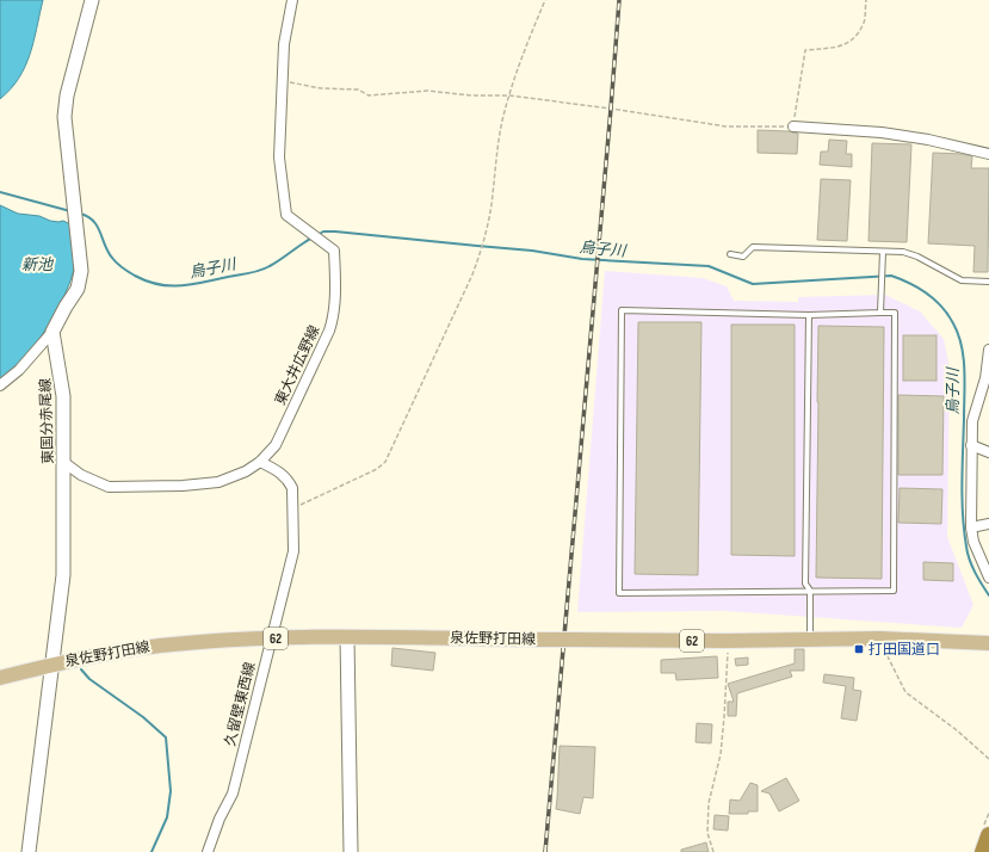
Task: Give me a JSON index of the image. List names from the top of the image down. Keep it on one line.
{"streets":{"main road":["62","泉佐野打田線"],"street":["東大井広野線","東国分赤尾線","久留壁東西線"]},"crossings":[["東大井広野線","東国分赤尾線"],["東大井広野線","久留壁東西線"],["東国分赤尾線","泉佐野打田線"],["泉佐野打田線","久留壁東西線"]],"water":["烏子川","新池"],"places":{"transit":["打田国道口"]}}
